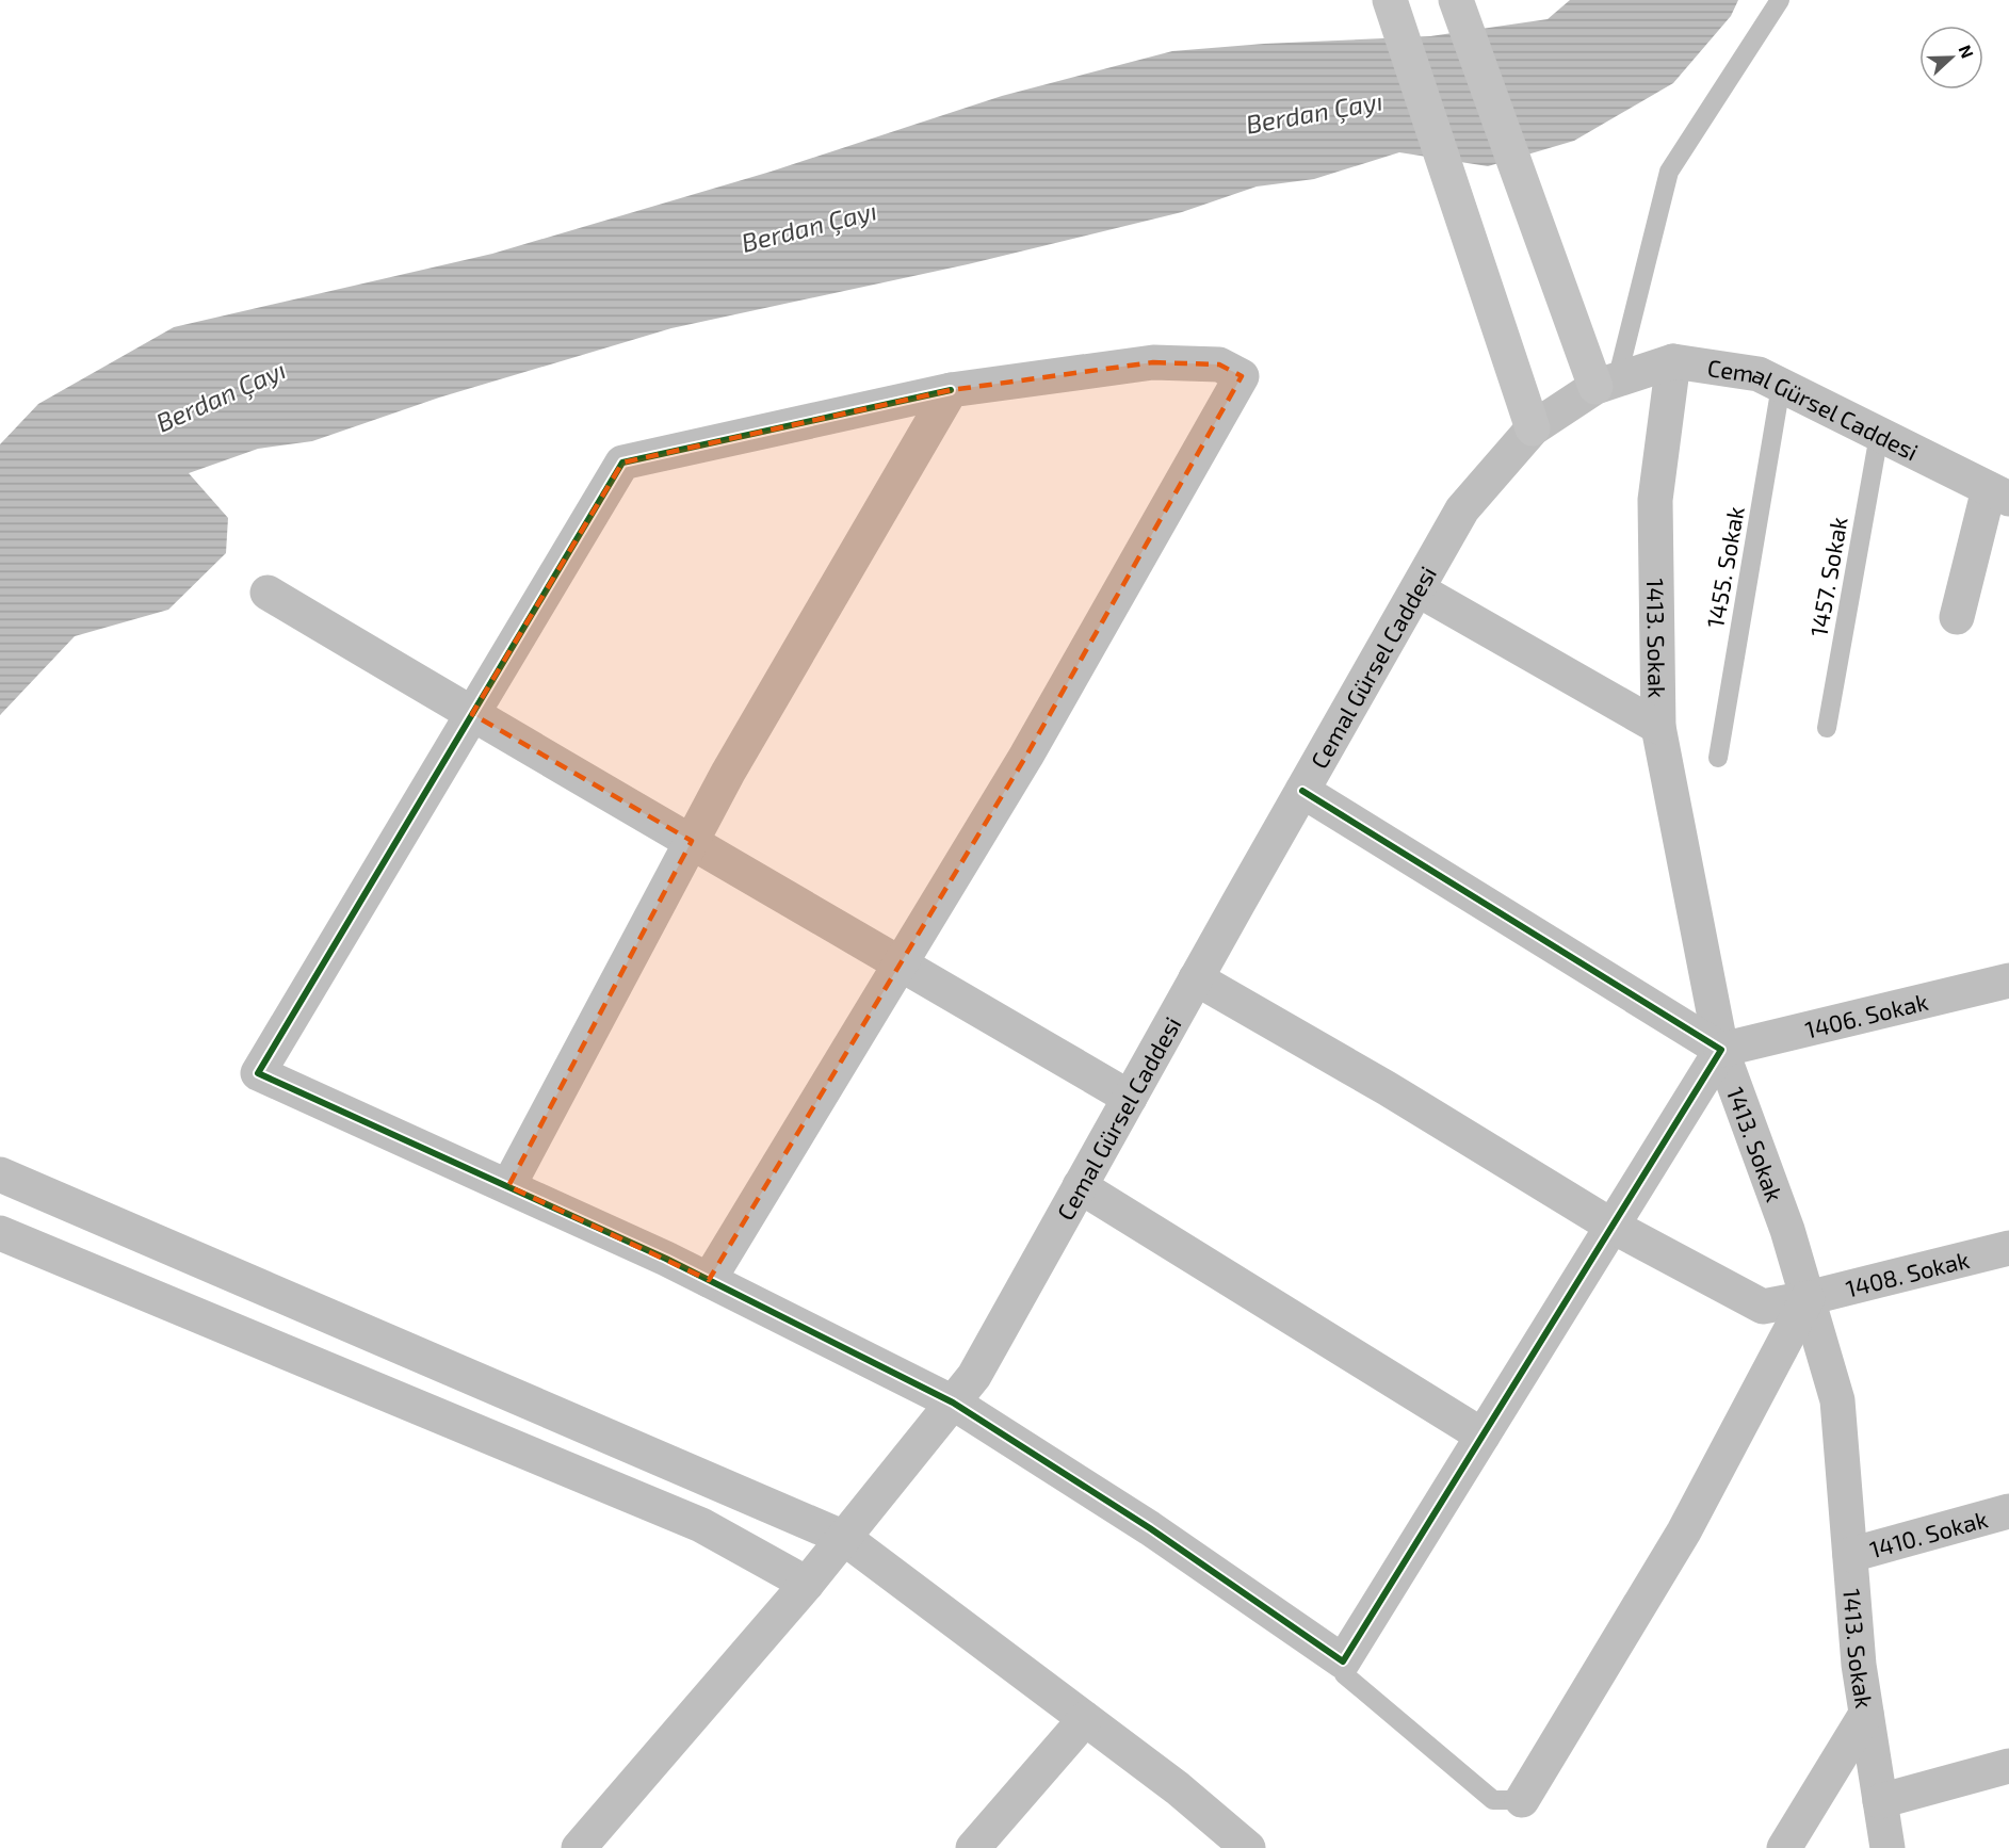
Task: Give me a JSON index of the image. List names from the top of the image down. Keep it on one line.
{"streets":{"street":["Cemal Gürsel Caddesi","1413. Sokak","1406. Sokak","1408. Sokak","1410. Sokak"],"lane":["1455. Sokak","1457. Sokak"]},"crossings":[["Cemal Gürsel Caddesi","1455. Sokak"],["Cemal Gürsel Caddesi","1457. Sokak"],["Cemal Gürsel Caddesi","1413. Sokak"],["Cemal Gürsel Caddesi","1408. Sokak"],["1413. Sokak","1406. Sokak"],["1413. Sokak","1408. Sokak"],["1413. Sokak","1410. Sokak"]],"water":["Berdan Çayı"],"north":"right"}
